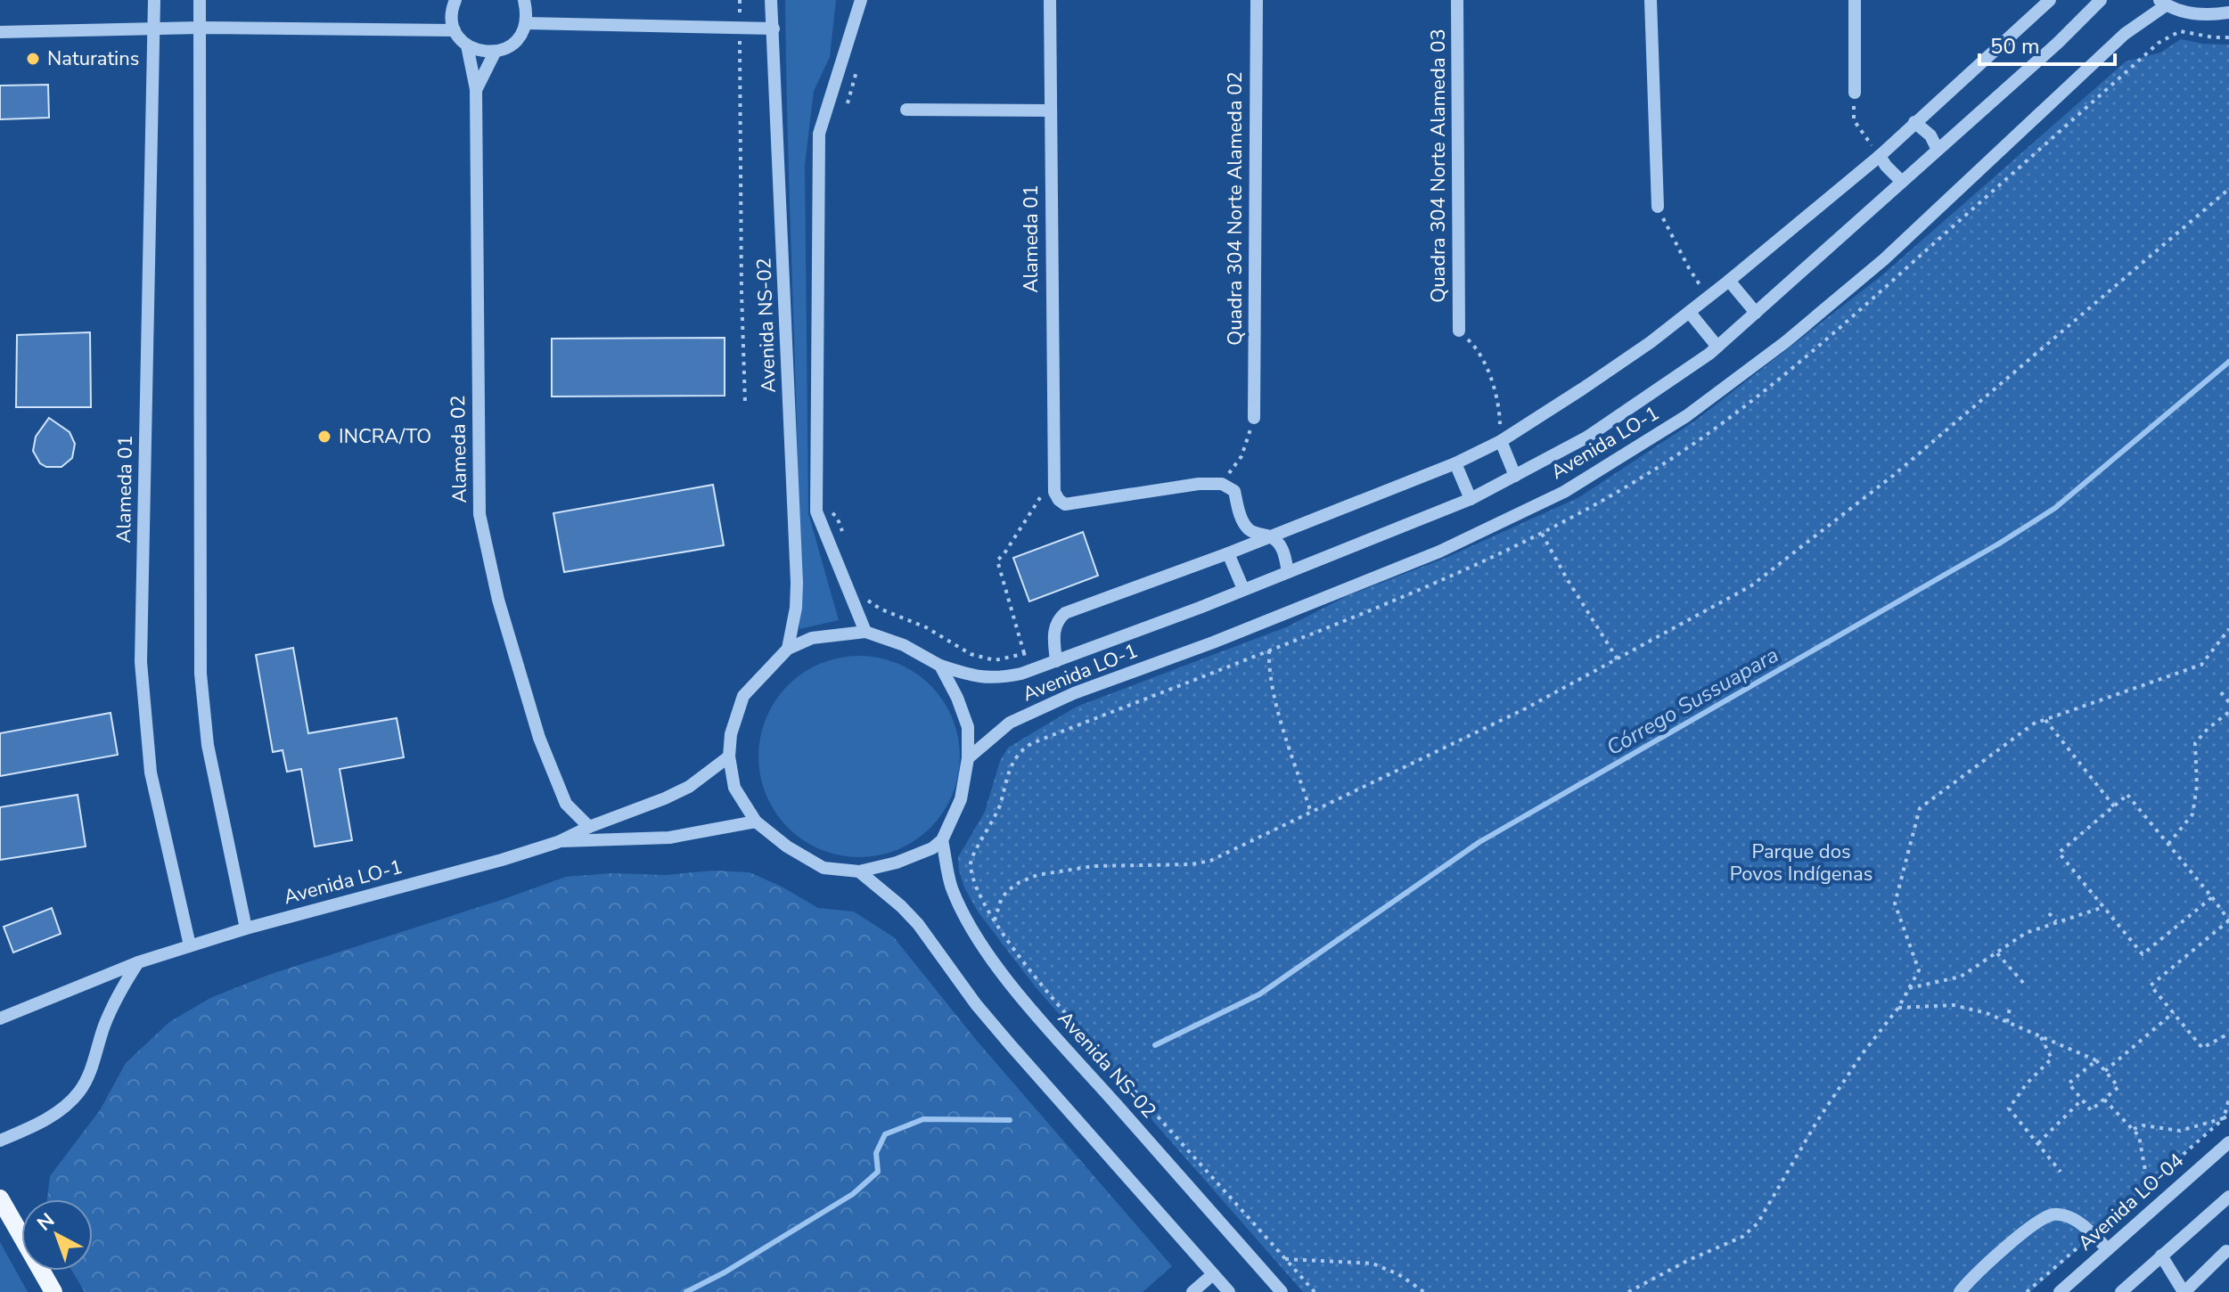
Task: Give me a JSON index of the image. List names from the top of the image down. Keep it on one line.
{"streets":{"street":["Quadra 304 Norte Alameda 03","Quadra 304 Norte Alameda 02","Alameda 01","Avenida NS-02","Avenida LO-1","Alameda 02","Avenida LO-04"]},"crossings":[["Alameda 01","Avenida LO-1"],["Avenida NS-02","Avenida LO-1"],["Avenida LO-1","Alameda 02"]],"water":["Córrego Sussuapara"],"parks":["Parque dos Povos Indígenas"],"places":["Naturatins","INCRA/TO"],"scale_bar":"50 m","north":"top left"}
